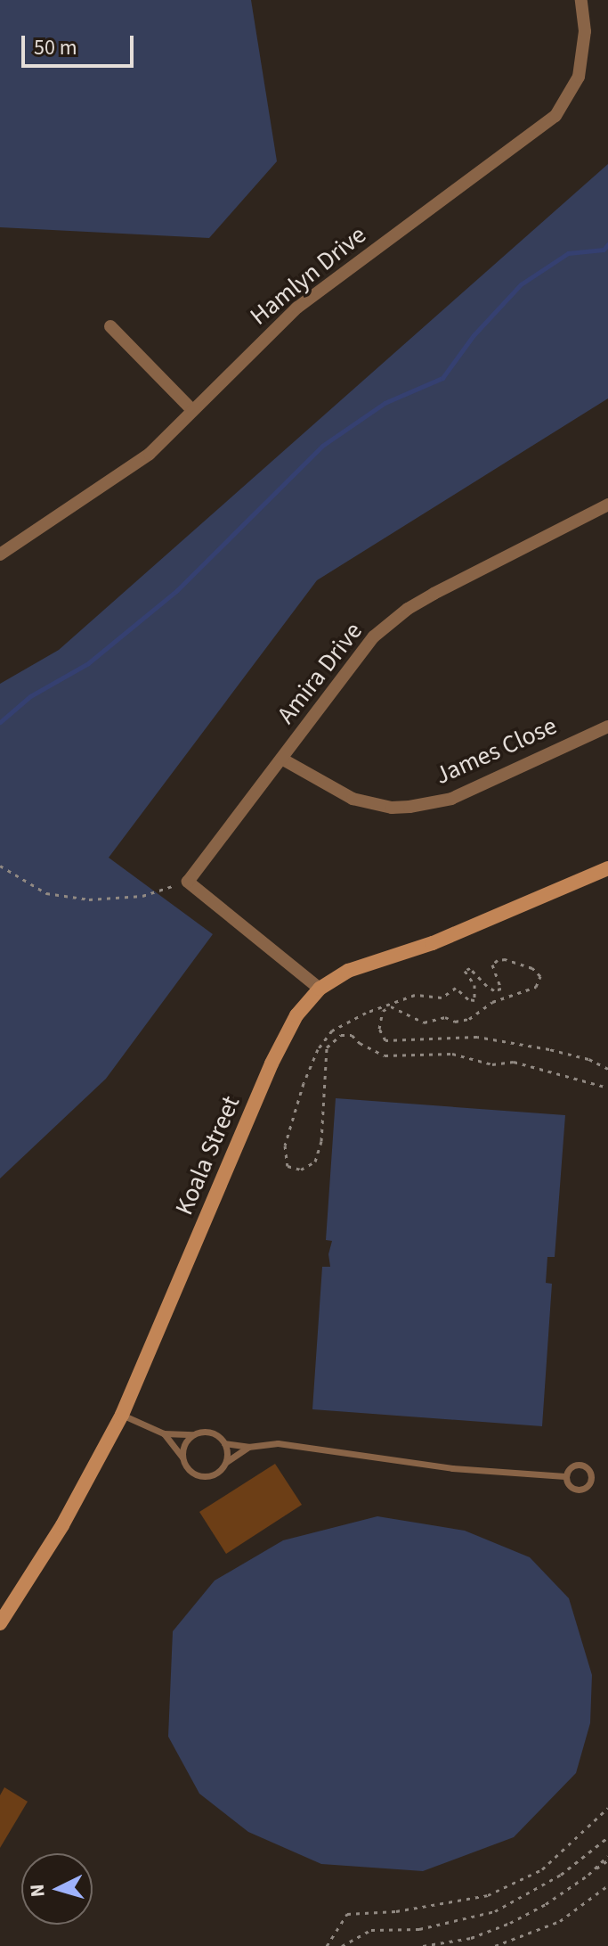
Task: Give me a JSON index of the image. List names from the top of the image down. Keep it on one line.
{"streets":{"street":["Hamlyn Drive","Amira Drive","James Close","Koala Street"]},"crossings":[["Amira Drive","James Close"]],"scale_bar":"50 m","north":"left"}
